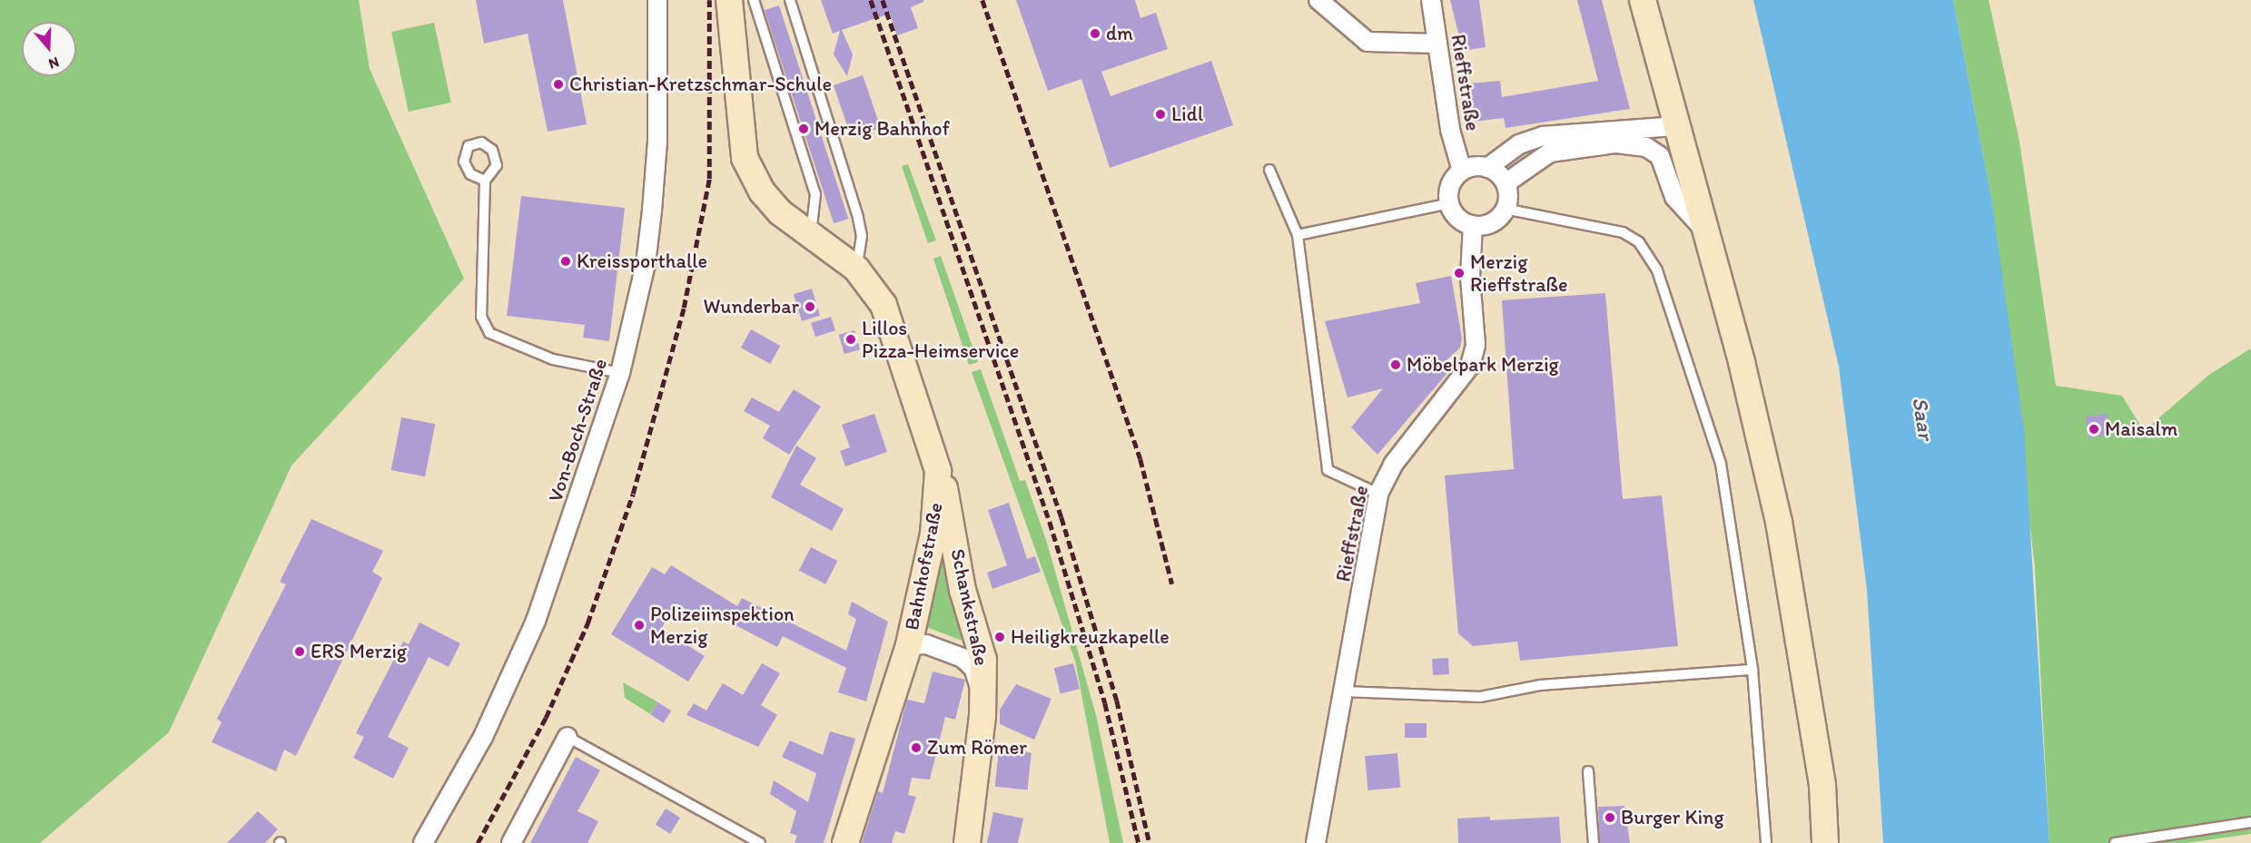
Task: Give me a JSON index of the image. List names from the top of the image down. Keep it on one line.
{"streets":{"street":["Rieffstraße","Von-Boch-Straße","Bahnhofstraße","Schankstraße"]},"crossings":[["Bahnhofstraße","Schankstraße"]],"water":["Saar"],"places":["dm","Christian-Kretzschmar-Schule","Lidl","Merzig Bahnhof","Kreissporthalle","Merzig Rieffstraße","Wunderbar","Lillos Pizza-Heimservice","Möbelpark Merzig","Maisalm","Polizeiinspektion Merzig","Heiligkreuzkapelle","ERS Merzig","Zum Römer","Burger King"],"north":"bottom"}
